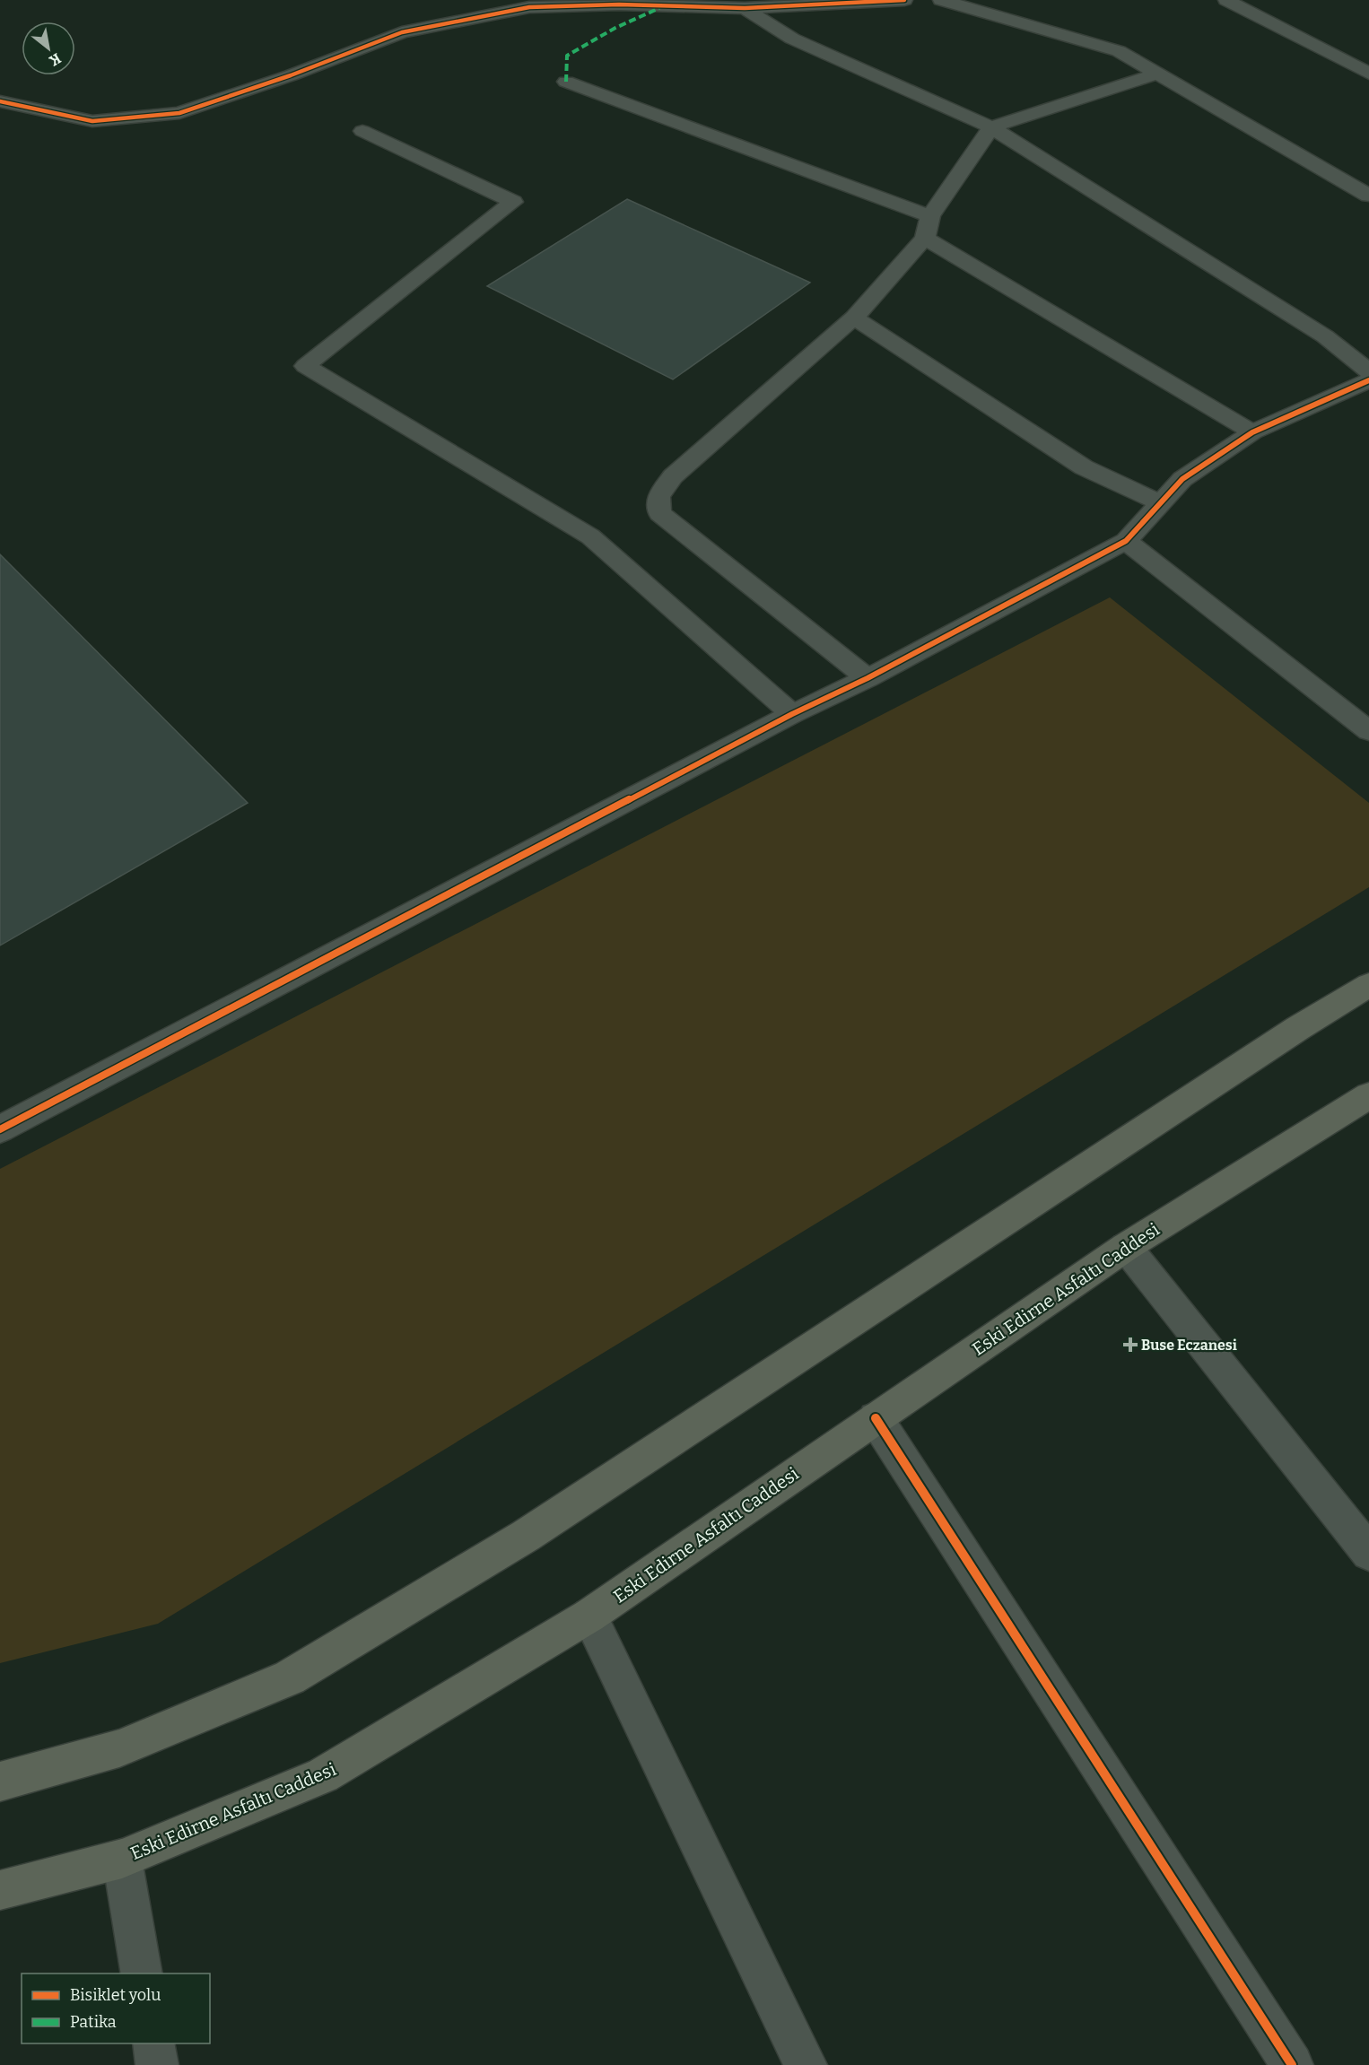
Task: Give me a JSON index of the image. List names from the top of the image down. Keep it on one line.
{"streets":{"main road":["Eski Edirne Asfaltı Caddesi"]},"places":{"health":["Buse Eczanesi"]},"legend":["Bisiklet yolu","Patika"],"north":"bottom right"}
